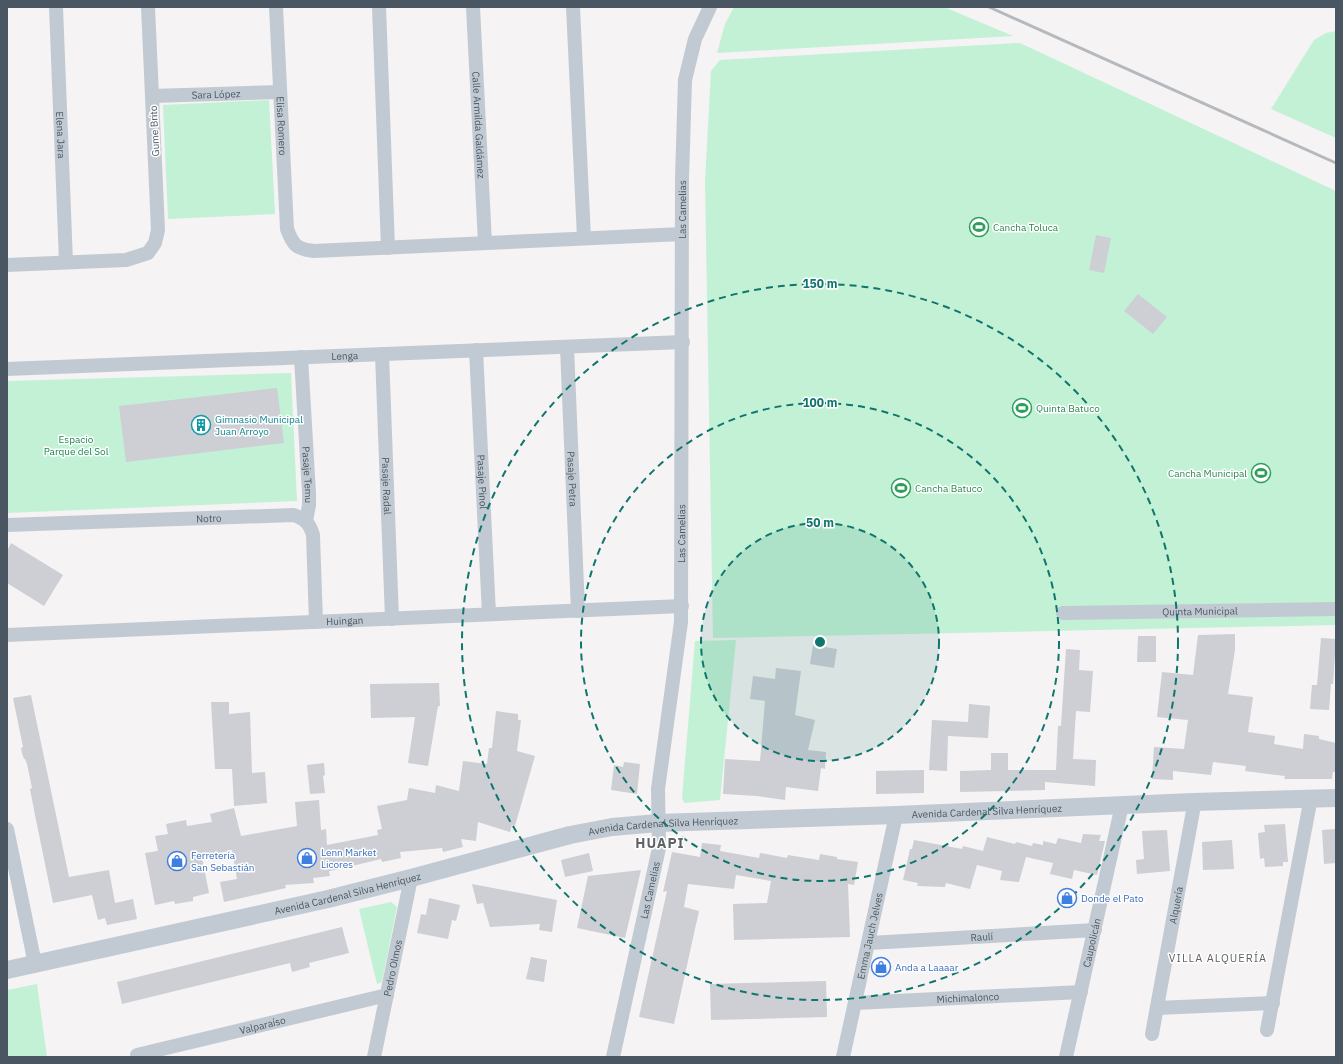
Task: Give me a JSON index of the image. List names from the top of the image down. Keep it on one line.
{"streets":{"street":["Sara López","Elisa Romero","Calle Armilda Galdámez","Gume Brito","Elena Jara","Las Camelias","Lenga","Pasaje Temu","Pasaje Petra","Pasaje Pinol","Pasaje Radal","Notro","Quinta Municipal","Huingan","Avenida Cardenal Silva Henríquez","Alquería","Emma Jauch Jelves","Raulí","Caupolicán","Pedro Olmos","Michimalonco","Valparaíso"]},"crossings":[["Sara López","Elisa Romero"],["Sara López","Gume Brito"],["Gume Brito","Elena Jara"],["Las Camelias","Lenga"],["Las Camelias","Huingan"],["Las Camelias","Avenida Cardenal Silva Henríquez"],["Lenga","Pasaje Temu"],["Lenga","Pasaje Petra"],["Lenga","Pasaje Pinol"],["Lenga","Pasaje Radal"],["Pasaje Temu","Notro"],["Pasaje Petra","Huingan"],["Pasaje Pinol","Huingan"],["Pasaje Radal","Huingan"],["Avenida Cardenal Silva Henríquez","Alquería"],["Avenida Cardenal Silva Henríquez","Emma Jauch Jelves"],["Avenida Cardenal Silva Henríquez","Caupolicán"],["Avenida Cardenal Silva Henríquez","Pedro Olmos"],["Emma Jauch Jelves","Raulí"],["Emma Jauch Jelves","Michimalonco"],["Raulí","Caupolicán"],["Caupolicán","Michimalonco"],["Pedro Olmos","Valparaíso"]],"districts":["HUAPI","VILLA ALQUERÍA"],"parks":["Espacio Parque del Sol"],"places":{"sports":["Cancha Toluca","Quinta Batuco","Cancha Municipal","Cancha Batuco"],"building":["Gimnasio Municipal Juan Arroyo"],"shop":["Lenn Market Licores","Ferretería San Sebastián","Donde el Pato","Anda a Laaaar"]},"rings":["150 m","100 m","50 m"]}
